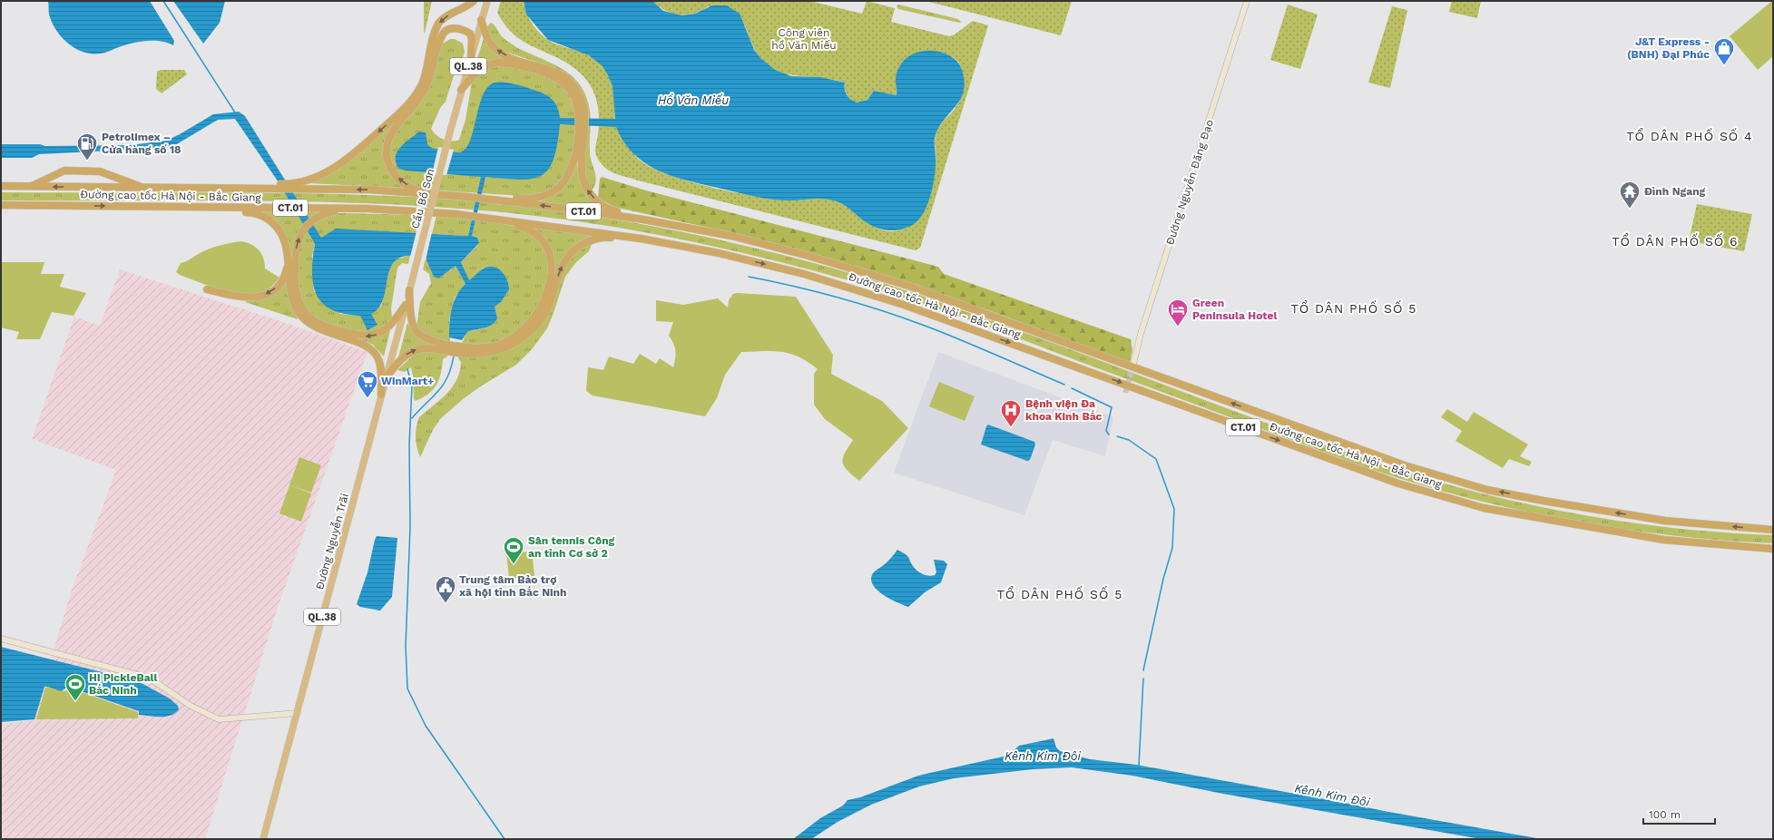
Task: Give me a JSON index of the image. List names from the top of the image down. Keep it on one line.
{"streets":{"highway":["QL.38","Đường cao tốc Hà Nội - Bắc Giang","Cầu Bồ Sơn","CT.01","Đường Nguyễn Trãi"],"main road":["Đường Nguyễn Đăng Đạo"]},"crossings":[["QL.38","Cầu Bồ Sơn"],["Cầu Bồ Sơn","Đường Nguyễn Trãi"]],"districts":["TỔ DÂN PHỐ SỐ 4","TỔ DÂN PHỐ SỐ 6","TỔ DÂN PHỐ SỐ 5","TỔ DÂN PHỐ SỐ 5"],"water":["Hồ Văn Miếu","Kênh Kim Đôi"],"parks":["Công viên hồ Văn Miếu"],"places":{"shop":["J&T Express - (BNH) Đại Phúc"],"fuel station":["Petrolimex – Cửa hàng số 18"],"temple":["Đình Ngang"],"hotel":["Green Peninsula Hotel"],"supermarket":["WinMart+"],"hospital":["Bệnh viện Đa khoa Kinh Bắc"],"sports":["Sân tennis Công an tỉnh Cơ sở 2","Hi PickleBall Bắc Ninh"],"public building":["Trung tâm Bảo trợ xã hội tỉnh Bắc Ninh"]},"scale_bar":"100 m"}
